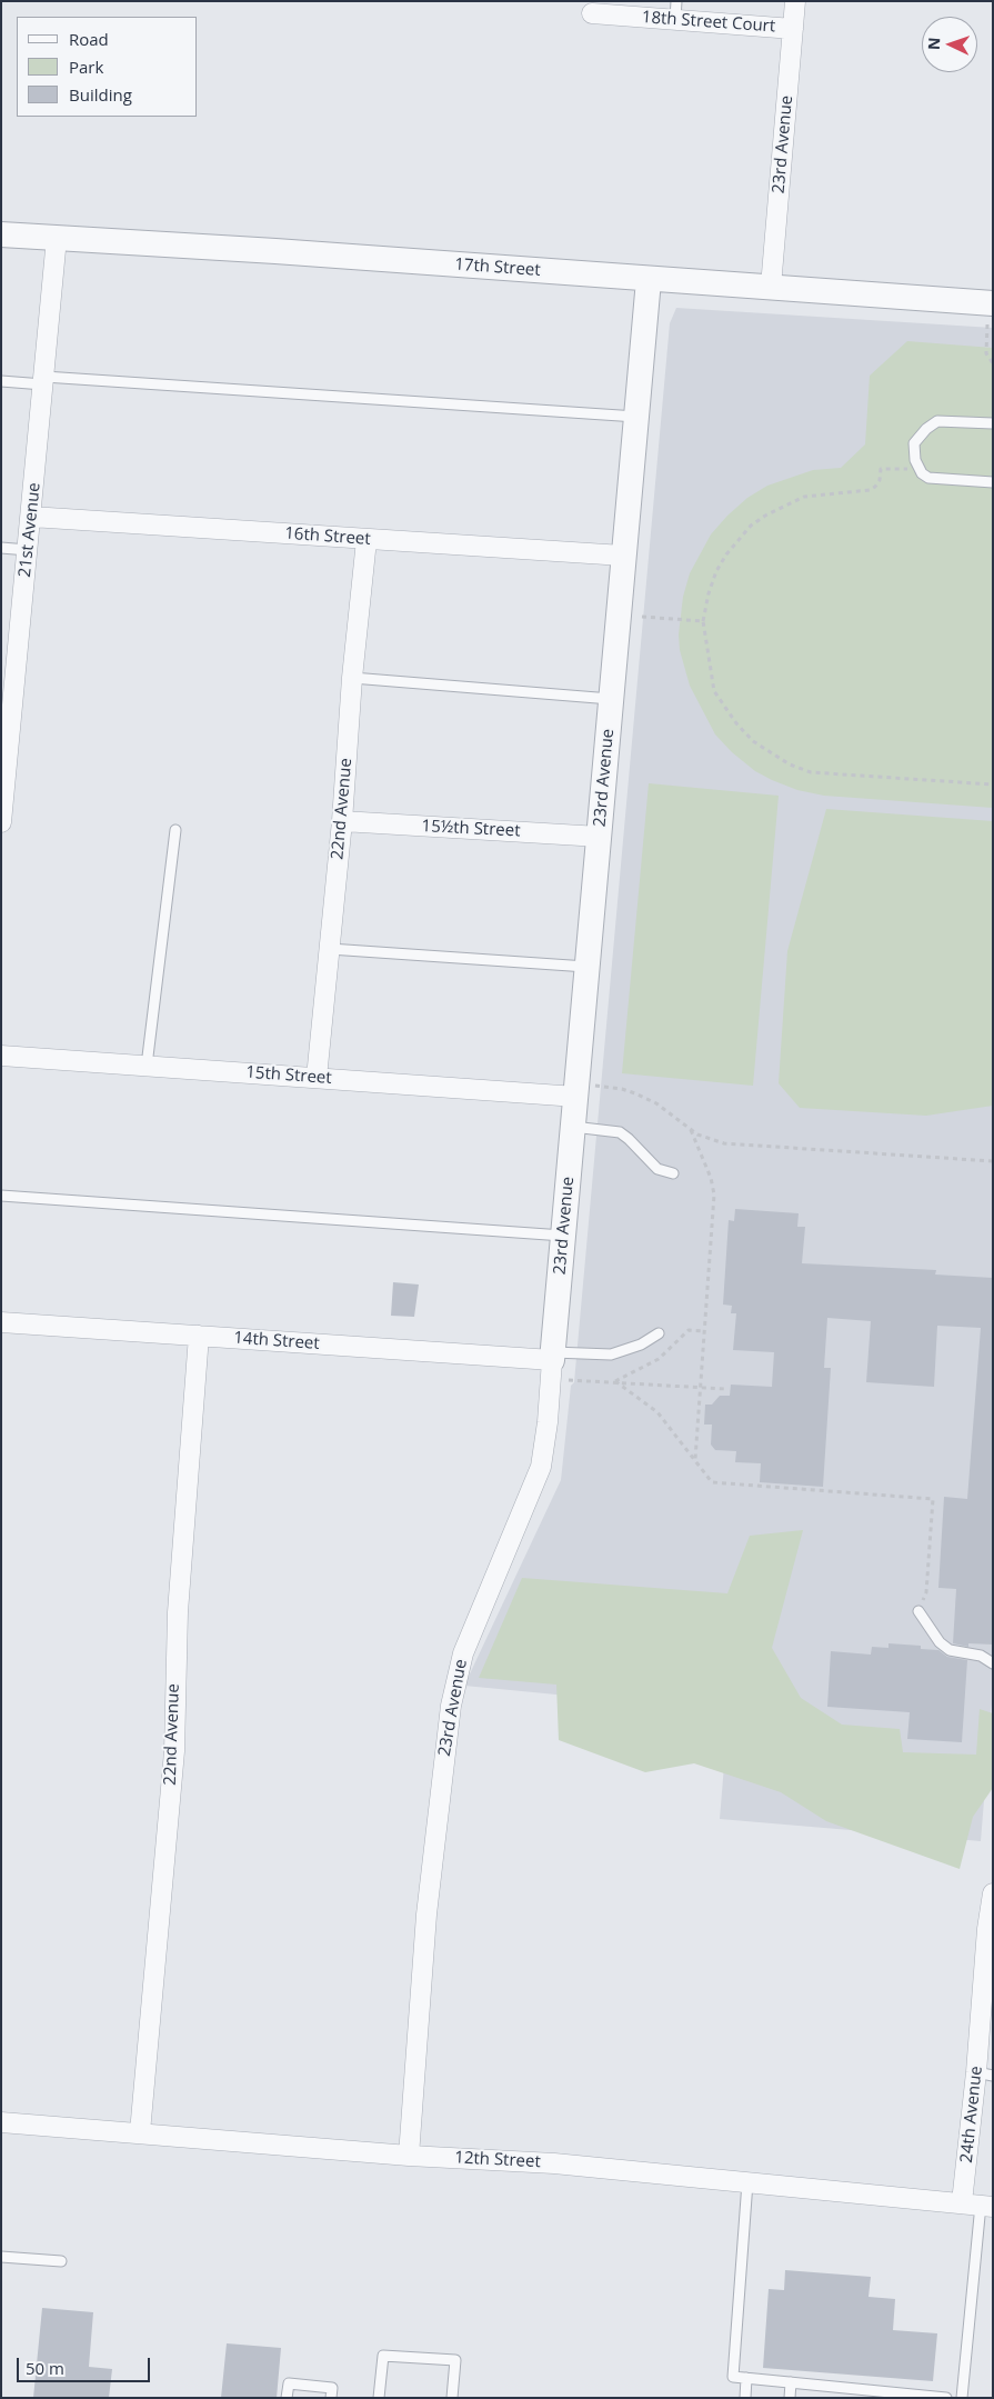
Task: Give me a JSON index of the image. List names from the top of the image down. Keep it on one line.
{"streets":{"street":["18th Street Court","23rd Avenue","17th Street","21st Avenue","16th Street","22nd Avenue","15½th Street","15th Street","14th Street","24th Avenue","12th Street"]},"crossings":[["18th Street Court","23rd Avenue"],["23rd Avenue","17th Street"],["23rd Avenue","16th Street"],["23rd Avenue","15½th Street"],["23rd Avenue","15th Street"],["23rd Avenue","14th Street"],["23rd Avenue","12th Street"],["17th Street","21st Avenue"],["21st Avenue","16th Street"],["16th Street","22nd Avenue"],["22nd Avenue","15½th Street"],["22nd Avenue","15th Street"],["22nd Avenue","14th Street"],["22nd Avenue","12th Street"],["24th Avenue","12th Street"]],"legend":["Road","Park","Building"],"scale_bar":"50 m","north":"left"}
